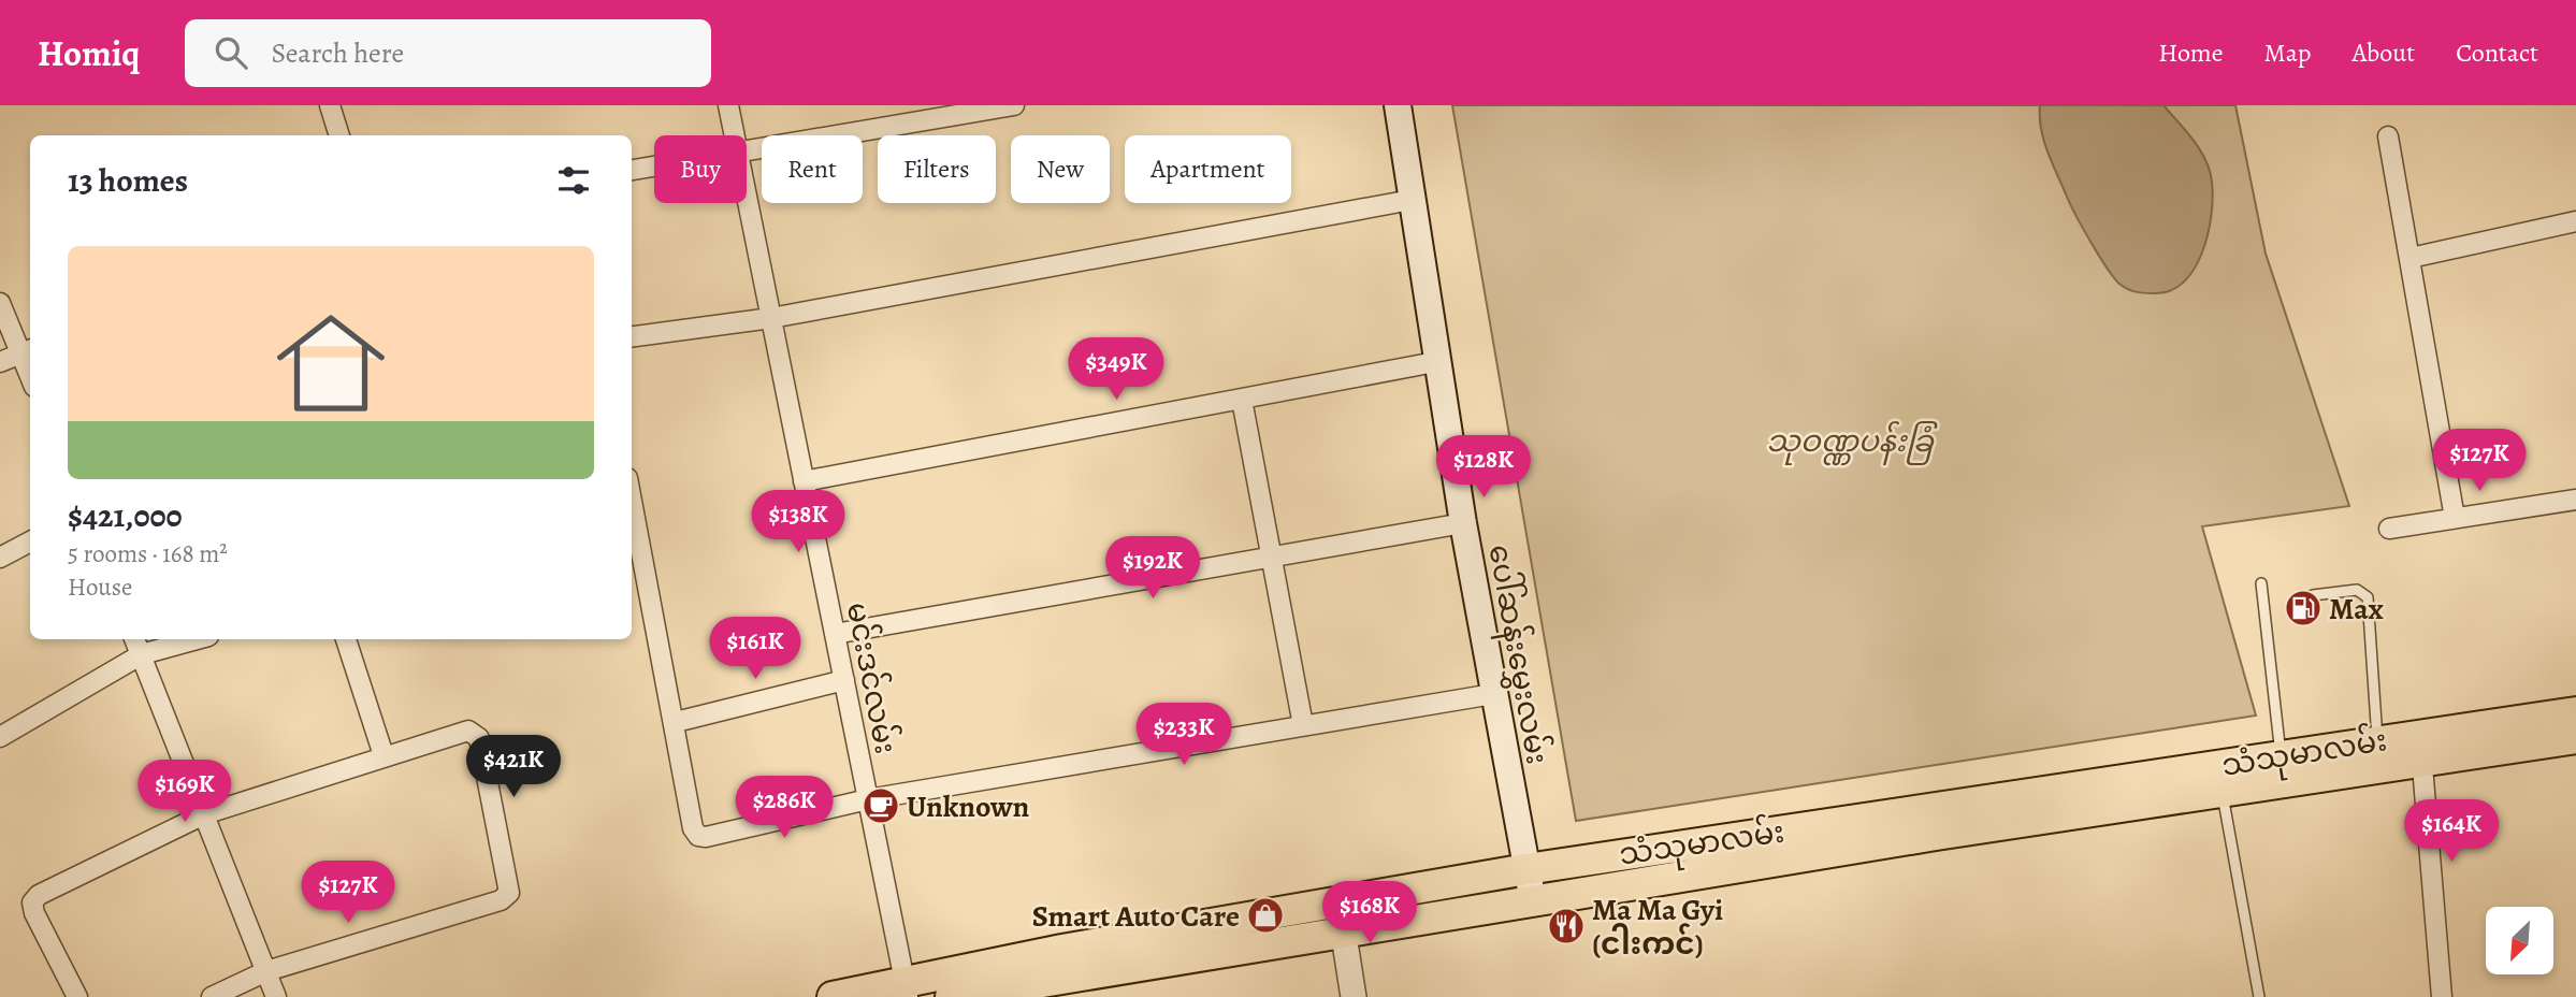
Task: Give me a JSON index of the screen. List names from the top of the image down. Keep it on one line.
{"streets":{"main road":["ပေါ်ဆန်းမွှေးလမ်း","သံသုမာလမ်း"],"street":["မင်းဒင်လမ်း"]},"crossings":[["ပေါ်ဆန်းမွှေးလမ်း","သံသုမာလမ်း"],["မင်းဒင်လမ်း","သံသုမာလမ်း"]],"parks":["သုဝဏ္ဏပန်းခြံ"],"places":{"fuel station":["Max"],"cafe":["Unknown"],"shop":["Smart Auto Care"],"restaurant":["Ma Ma Gyi (ငါးကင်)"]},"north":"bottom left","page":{"header":"Homiq","search":"Search here","nav":["Home","Map","About","Contact"],"chip":["Buy","Rent","Filters","New","Apartment"],"heading":"13 homes","list":[{"name":"$421,000","note":"5 rooms · 168 m² · House"}],"price":["$349K","$127K","$128K","$138K","$192K","$161K","$233K","$421K","$169K","$286K","$164K","$127K","$168K"]}}
